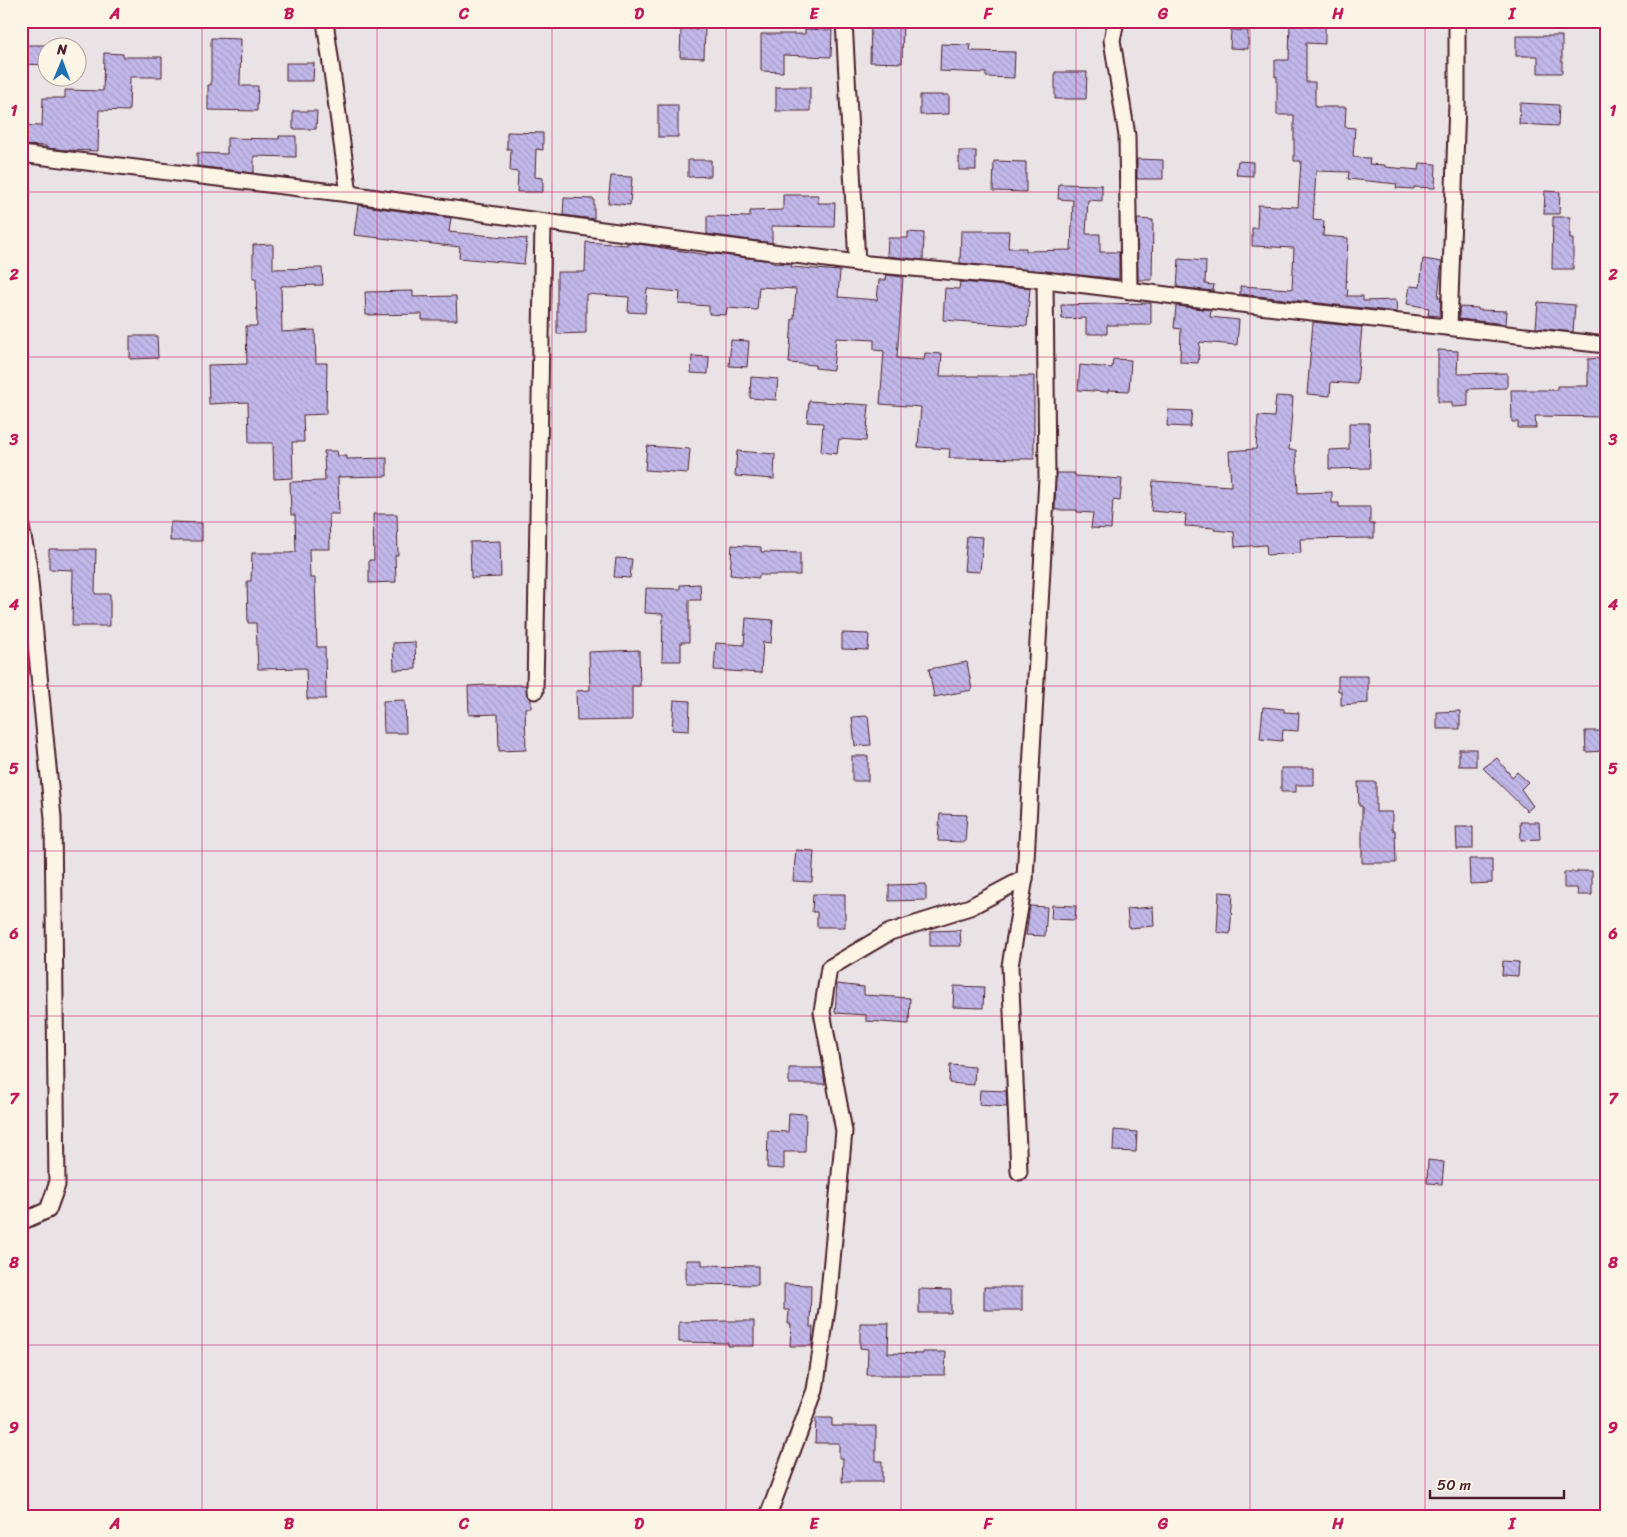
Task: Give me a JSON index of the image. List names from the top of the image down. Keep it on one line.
{"scale_bar":"50 m","north":"top","grid":{"columns":["A","B","C","D","E","F","G","H","I"],"rows":["1","2","3","4","5","6","7","8","9"]}}
